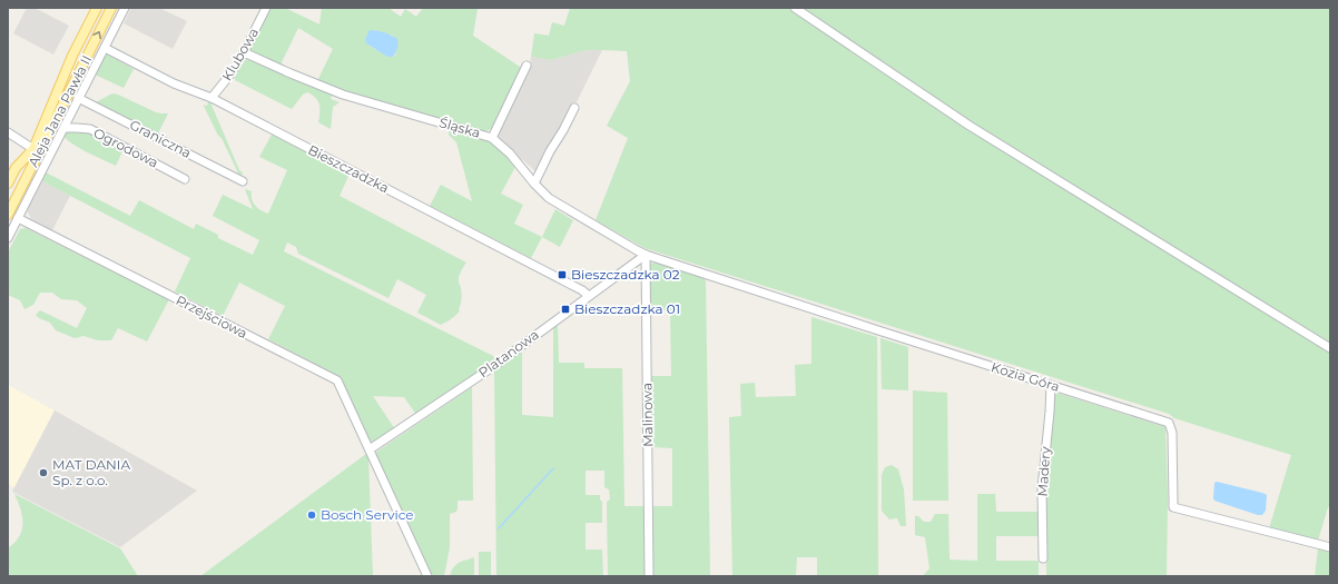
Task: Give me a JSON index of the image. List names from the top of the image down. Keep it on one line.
{"streets":{"main road":["Aleja Jana Pawła II"],"street":["Klubowa","Śląska","Graniczna","Ogrodowa","Bieszczadzka","Przejściowa","Platanowa","Kozia Góra","Malinowa","Madery"]},"crossings":[["Klubowa","Śląska"],["Klubowa","Bieszczadzka"],["Śląska","Platanowa"],["Śląska","Kozia Góra"],["Śląska","Malinowa"],["Bieszczadzka","Platanowa"],["Przejściowa","Platanowa"],["Platanowa","Kozia Góra"],["Platanowa","Malinowa"],["Kozia Góra","Malinowa"],["Kozia Góra","Madery"]],"places":{"transit":["Bieszczadzka 02","Bieszczadzka 01"],"other":["MAT DANIA Sp. z o.o.","Bosch Service"]}}
